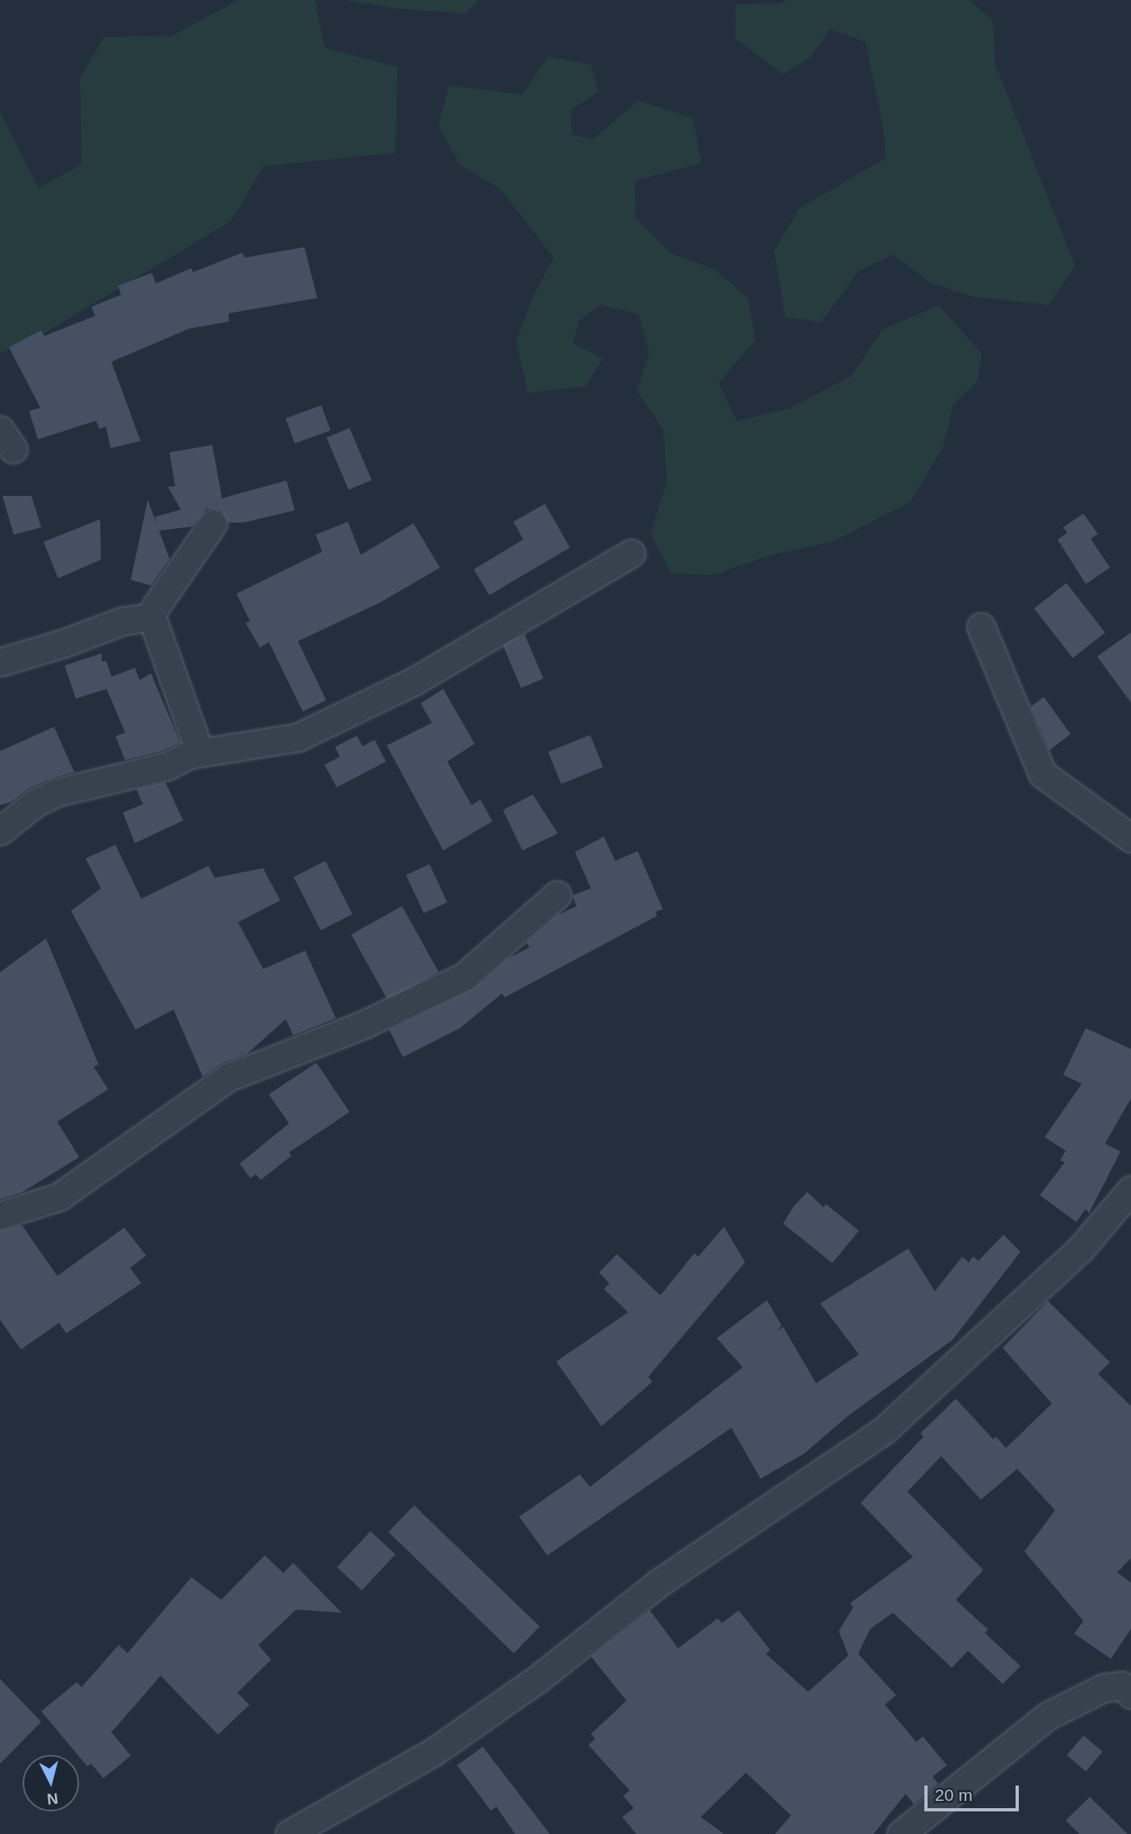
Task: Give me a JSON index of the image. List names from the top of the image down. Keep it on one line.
{"scale_bar":"20 m","north":"bottom"}
